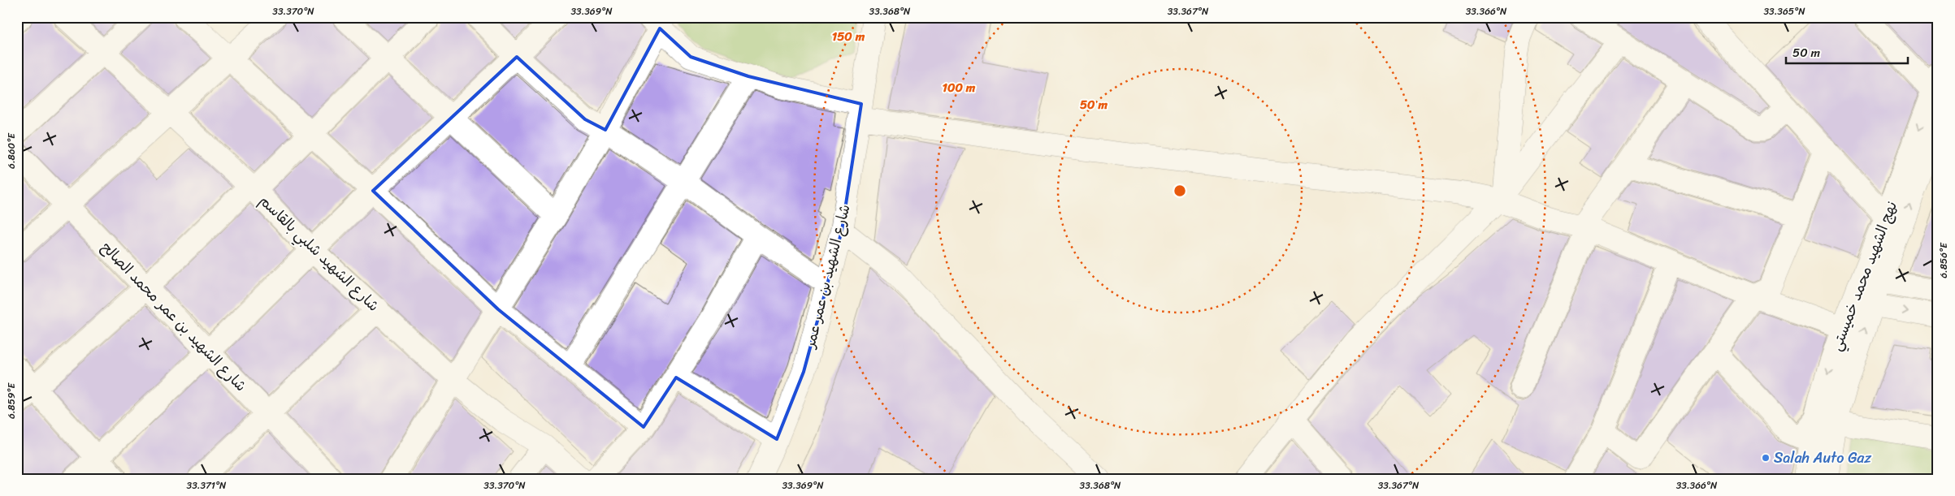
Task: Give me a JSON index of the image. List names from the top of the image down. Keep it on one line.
{"streets":{"street":["شارع الشهيد شلبي بالقاسم","شارع الشهيد بن عمر عمر","نهج الشهيد محمد خميستي","شارع الشهيد بن عمر محمد الصالح"]},"places":["Salah Auto Gaz"],"scale_bar":"50 m","coordinates":["33.370°N","33.369°N","33.368°N","33.367°N","33.366°N","33.365°N","6.860°E","6.856°E","6.859°E","33.371°N"],"rings":["150 m","100 m","50 m"]}
